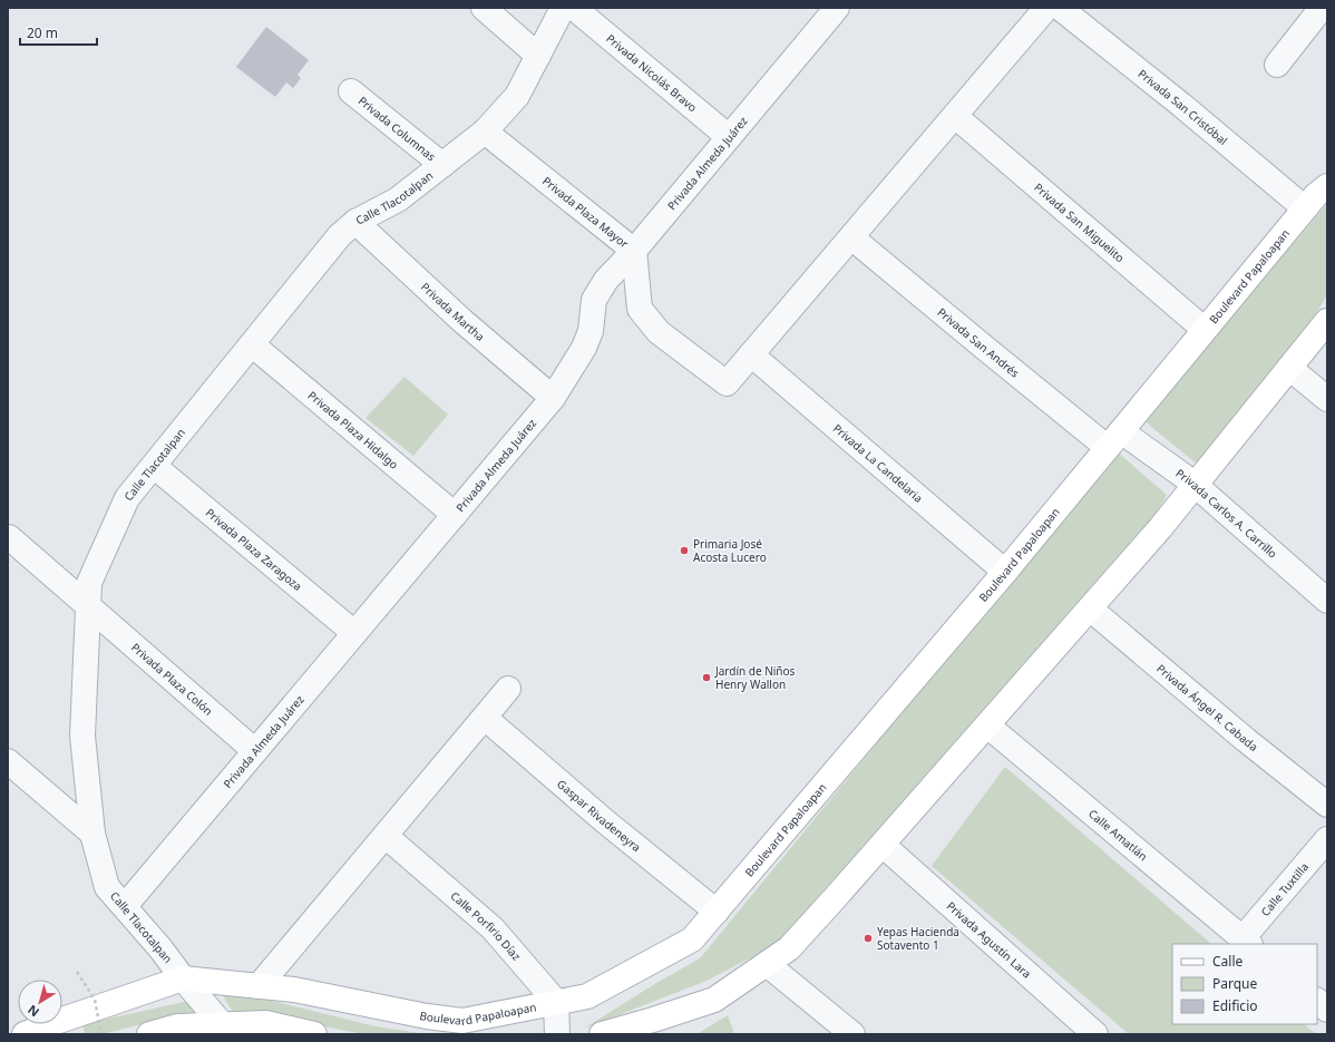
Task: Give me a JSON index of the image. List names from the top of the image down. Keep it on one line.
{"streets":{"street":["Privada Nicolás Bravo","Privada San Cristóbal","Privada Columnas","Privada Almeda Juárez","Calle Tlacotalpan","Privada Plaza Mayor","Privada San Miguelito","Boulevard Papaloapan","Privada Martha","Privada San Andrés","Privada Plaza Hidalgo","Privada La Candelaria","Privada Carlos A. Carrillo","Privada Plaza Zaragoza","Privada Plaza Colón","Privada Ángel R. Cabada","Gaspar Rivadeneyra","Calle Amatlán","Calle Tuxtilla","Calle Porfirio Díaz","Privada Agustín Lara"]},"crossings":[["Privada Nicolás Bravo","Privada Almeda Juárez"],["Privada San Cristóbal","Boulevard Papaloapan"],["Privada Columnas","Calle Tlacotalpan"],["Privada Almeda Juárez","Calle Tlacotalpan"],["Privada Almeda Juárez","Privada Plaza Mayor"],["Privada Almeda Juárez","Privada Martha"],["Privada Almeda Juárez","Privada Plaza Hidalgo"],["Privada Almeda Juárez","Privada Plaza Zaragoza"],["Privada Almeda Juárez","Privada Plaza Colón"],["Calle Tlacotalpan","Privada Plaza Mayor"],["Calle Tlacotalpan","Boulevard Papaloapan"],["Calle Tlacotalpan","Privada Martha"],["Calle Tlacotalpan","Privada Plaza Hidalgo"],["Calle Tlacotalpan","Privada Plaza Zaragoza"],["Calle Tlacotalpan","Privada Plaza Colón"],["Privada Plaza Mayor","Privada La Candelaria"],["Privada San Miguelito","Boulevard Papaloapan"],["Boulevard Papaloapan","Privada San Andrés"],["Boulevard Papaloapan","Privada La Candelaria"],["Boulevard Papaloapan","Privada Carlos A. Carrillo"],["Boulevard Papaloapan","Gaspar Rivadeneyra"],["Boulevard Papaloapan","Calle Porfirio Díaz"],["Privada San Andrés","Privada Carlos A. Carrillo"],["Calle Amatlán","Calle Tuxtilla"]],"places":["Primaria José Acosta Lucero","Jardín de Niños Henry Wallon","Yepas Hacienda Sotavento 1"],"legend":["Calle","Parque","Edificio"],"scale_bar":"20 m","north":"bottom left"}
